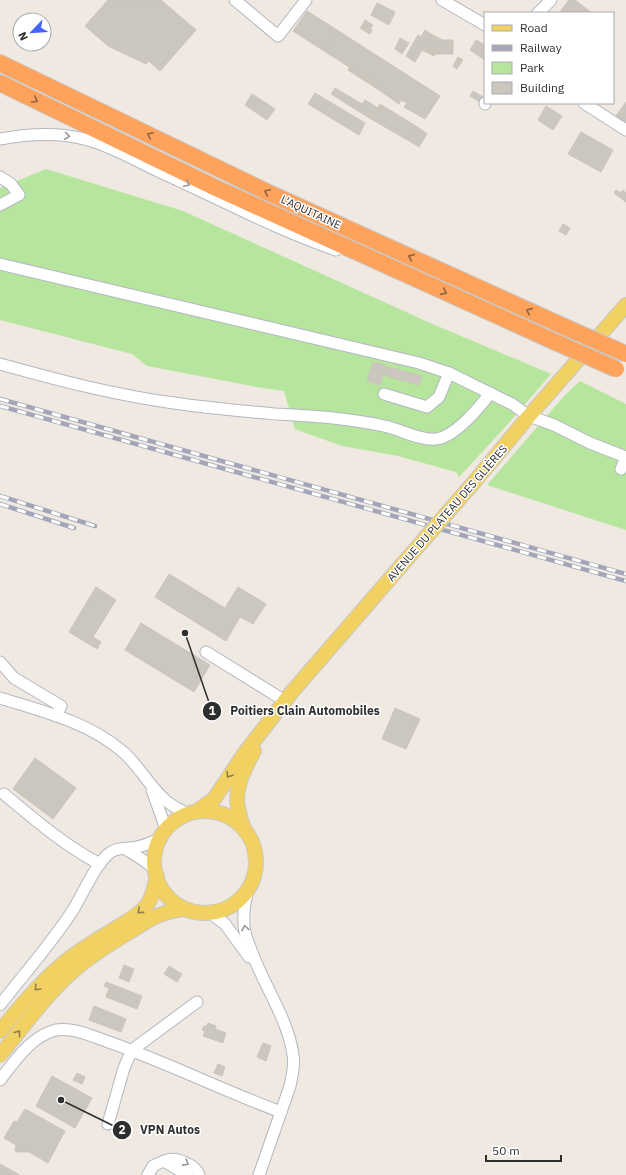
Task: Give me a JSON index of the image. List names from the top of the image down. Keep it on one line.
{"streets":{"highway":["L'AQUITAINE"],"main road":["AVENUE DU PLATEAU DES GLIÈRES"]},"places":["Poitiers Clain Automobiles","VPN Autos"],"legend":["Road","Railway","Park","Building"],"scale_bar":"50 m","north":"bottom left"}
